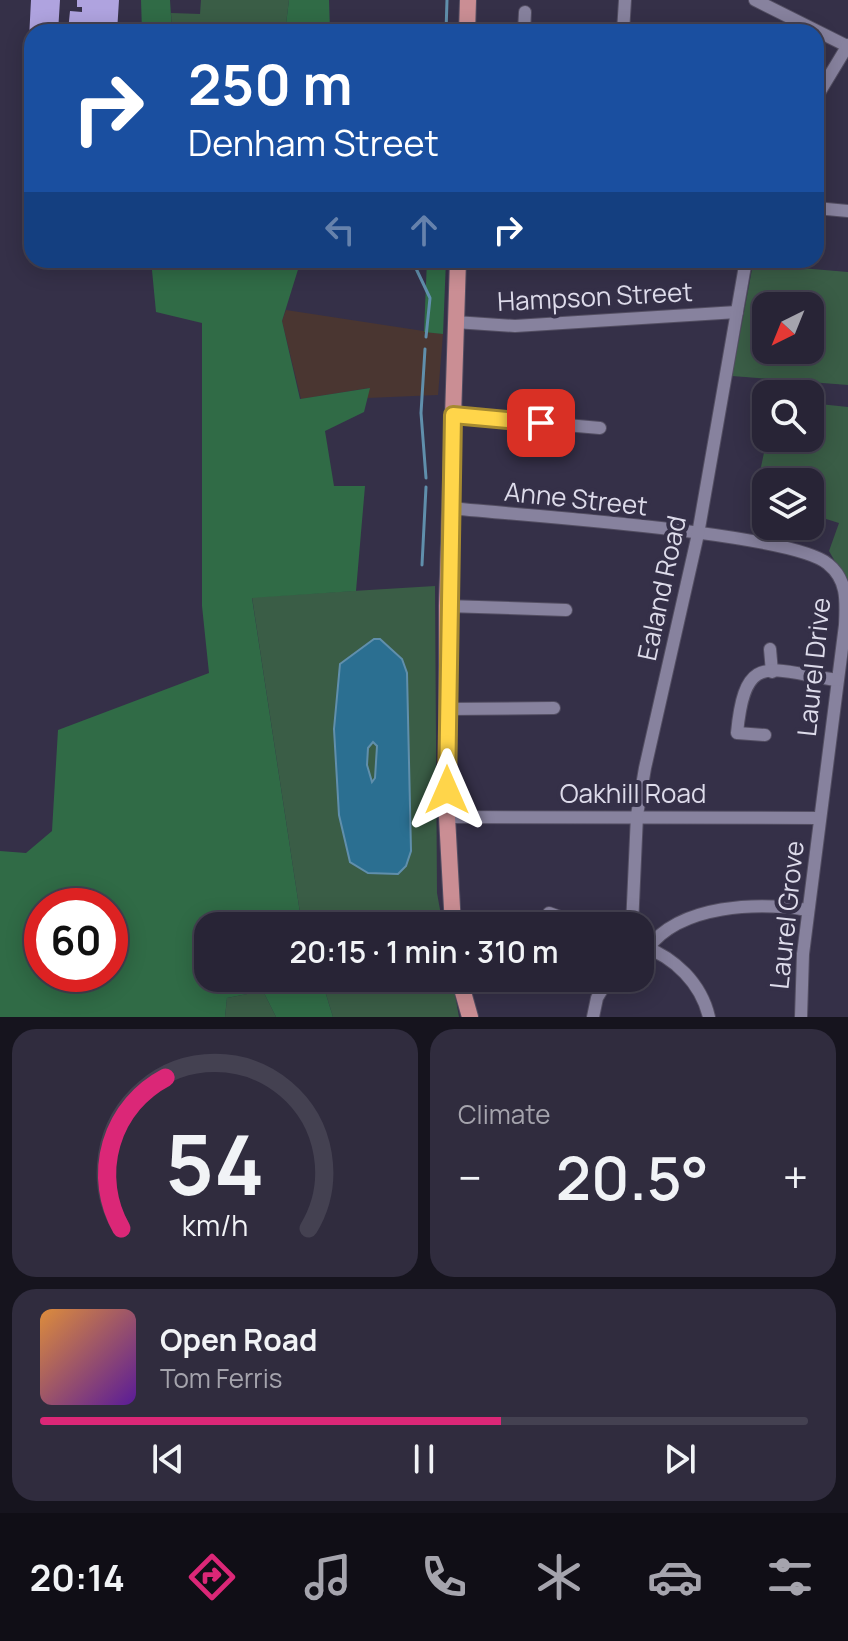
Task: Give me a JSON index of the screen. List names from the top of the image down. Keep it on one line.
{"streets":{"street":["Hampson Street","Anne Street","Ealand Road","Laurel Drive","Oakhill Road","Laurel Grove"]},"crossings":[["Hampson Street","Ealand Road"],["Anne Street","Ealand Road"],["Anne Street","Laurel Drive"],["Ealand Road","Laurel Drive"],["Ealand Road","Oakhill Road"],["Laurel Drive","Oakhill Road"],["Laurel Drive","Laurel Grove"],["Oakhill Road","Laurel Grove"]],"north":"bottom left","page":{"turn":["250 m","Denham Street"],"limit":"60","trip":"20:15 · 1 min · 310 m","tile":"Climate","heat":["−","20.5°","+"],"song":["Open Road","Tom Ferris"],"tabs":"20:14","gauge":["54","km/h"]}}
